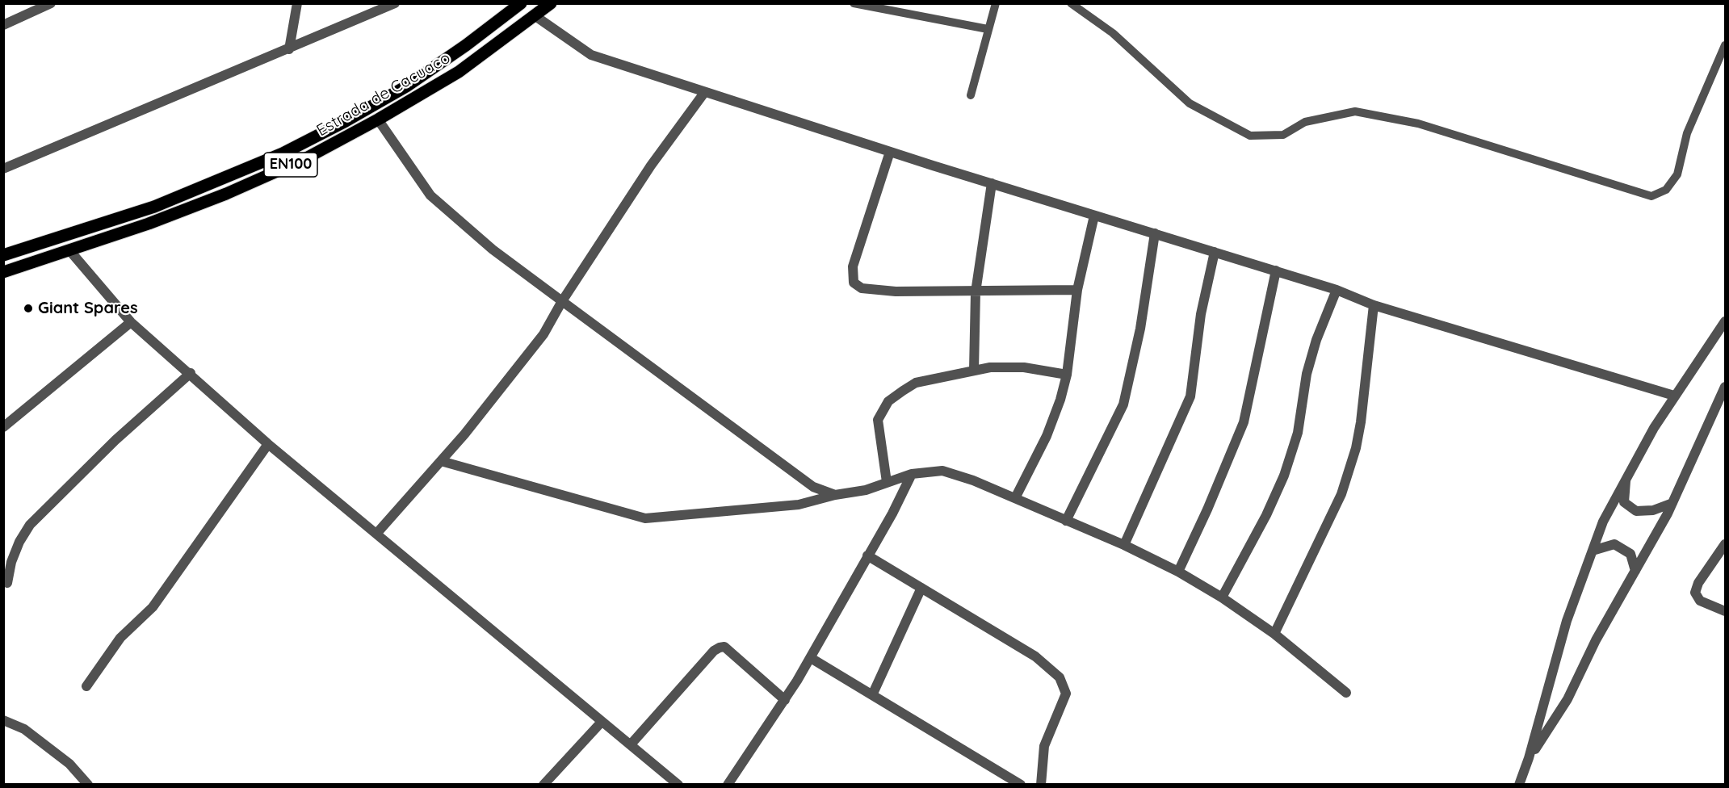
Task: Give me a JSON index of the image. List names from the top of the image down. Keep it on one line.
{"streets":{"main road":["Estrada de Cacuaco","EN100"]},"places":["Giant Spares"]}
